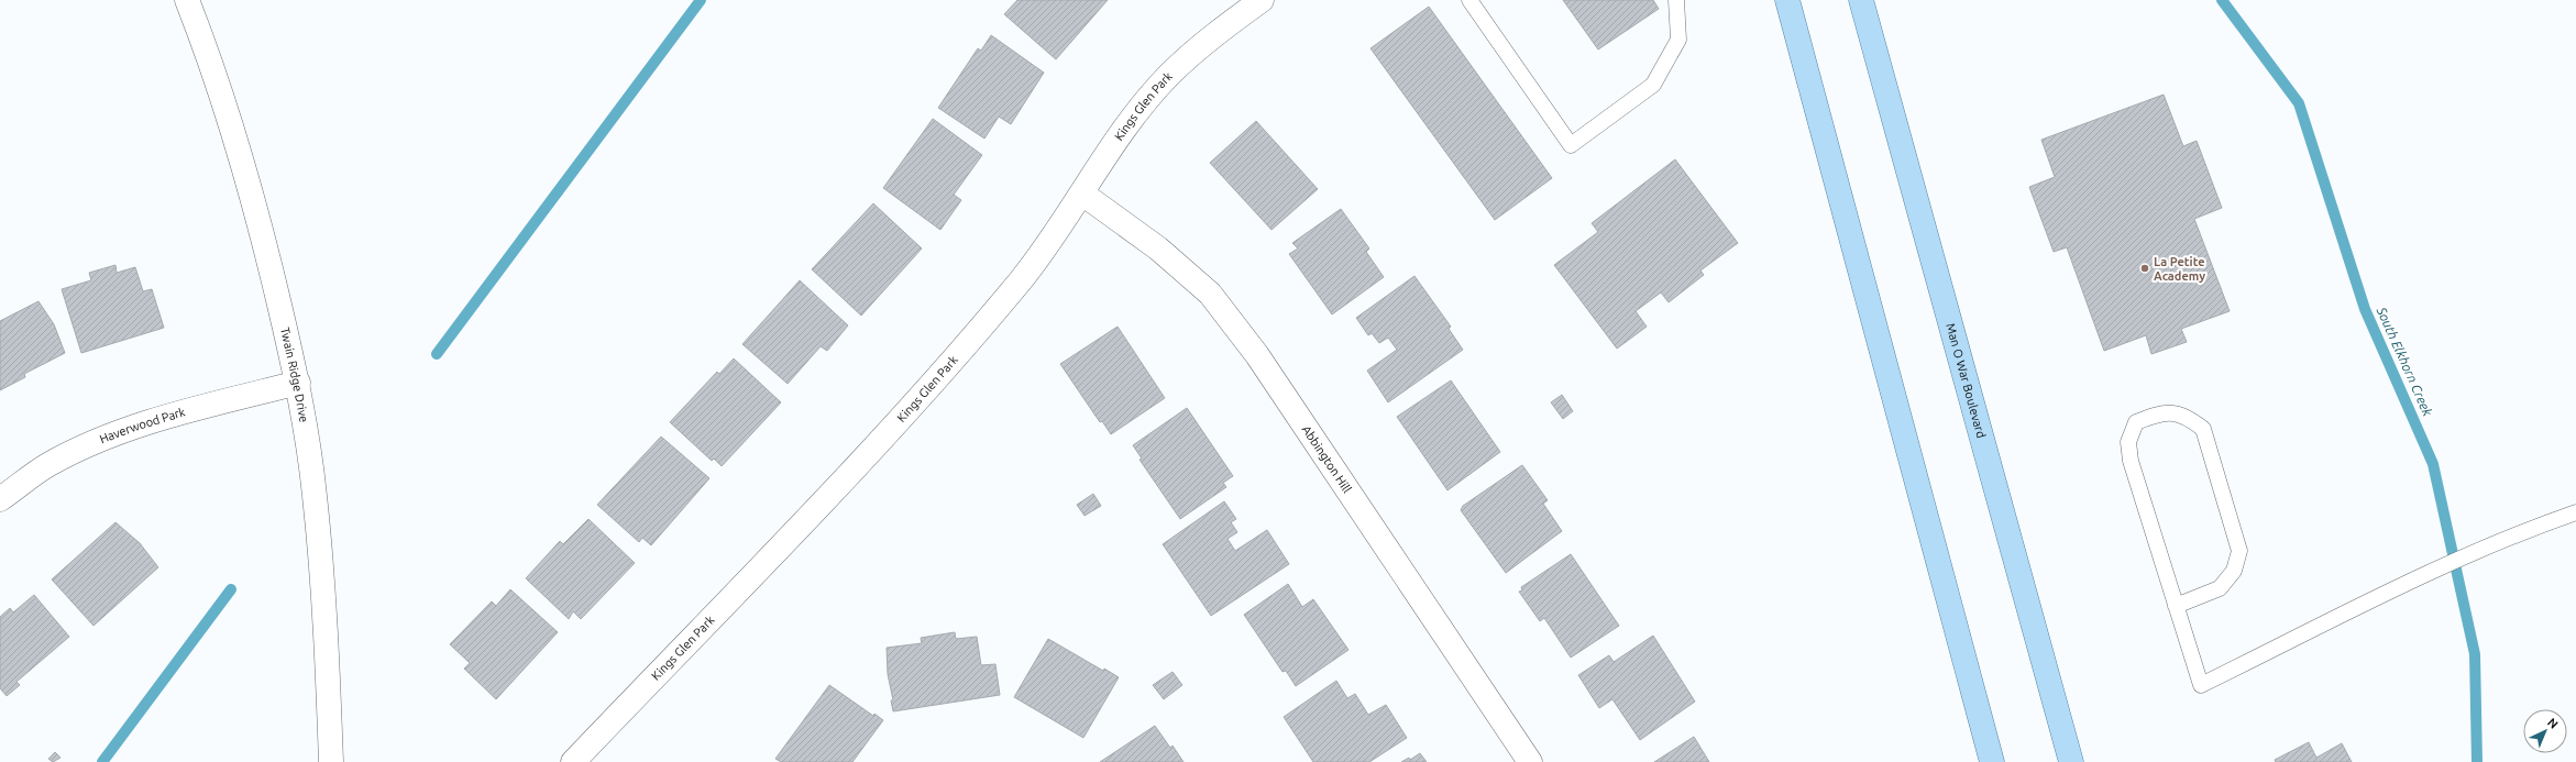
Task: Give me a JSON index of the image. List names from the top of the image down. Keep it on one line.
{"streets":{"main road":["Man O War Boulevard"],"street":["Kings Glen Park","Twain Ridge Drive","Haverwood Park","Abbington Hill"]},"crossings":[["Kings Glen Park","Abbington Hill"],["Twain Ridge Drive","Haverwood Park"]],"water":["South Elkhorn Creek"],"places":["La Petite Academy"],"north":"top right"}
